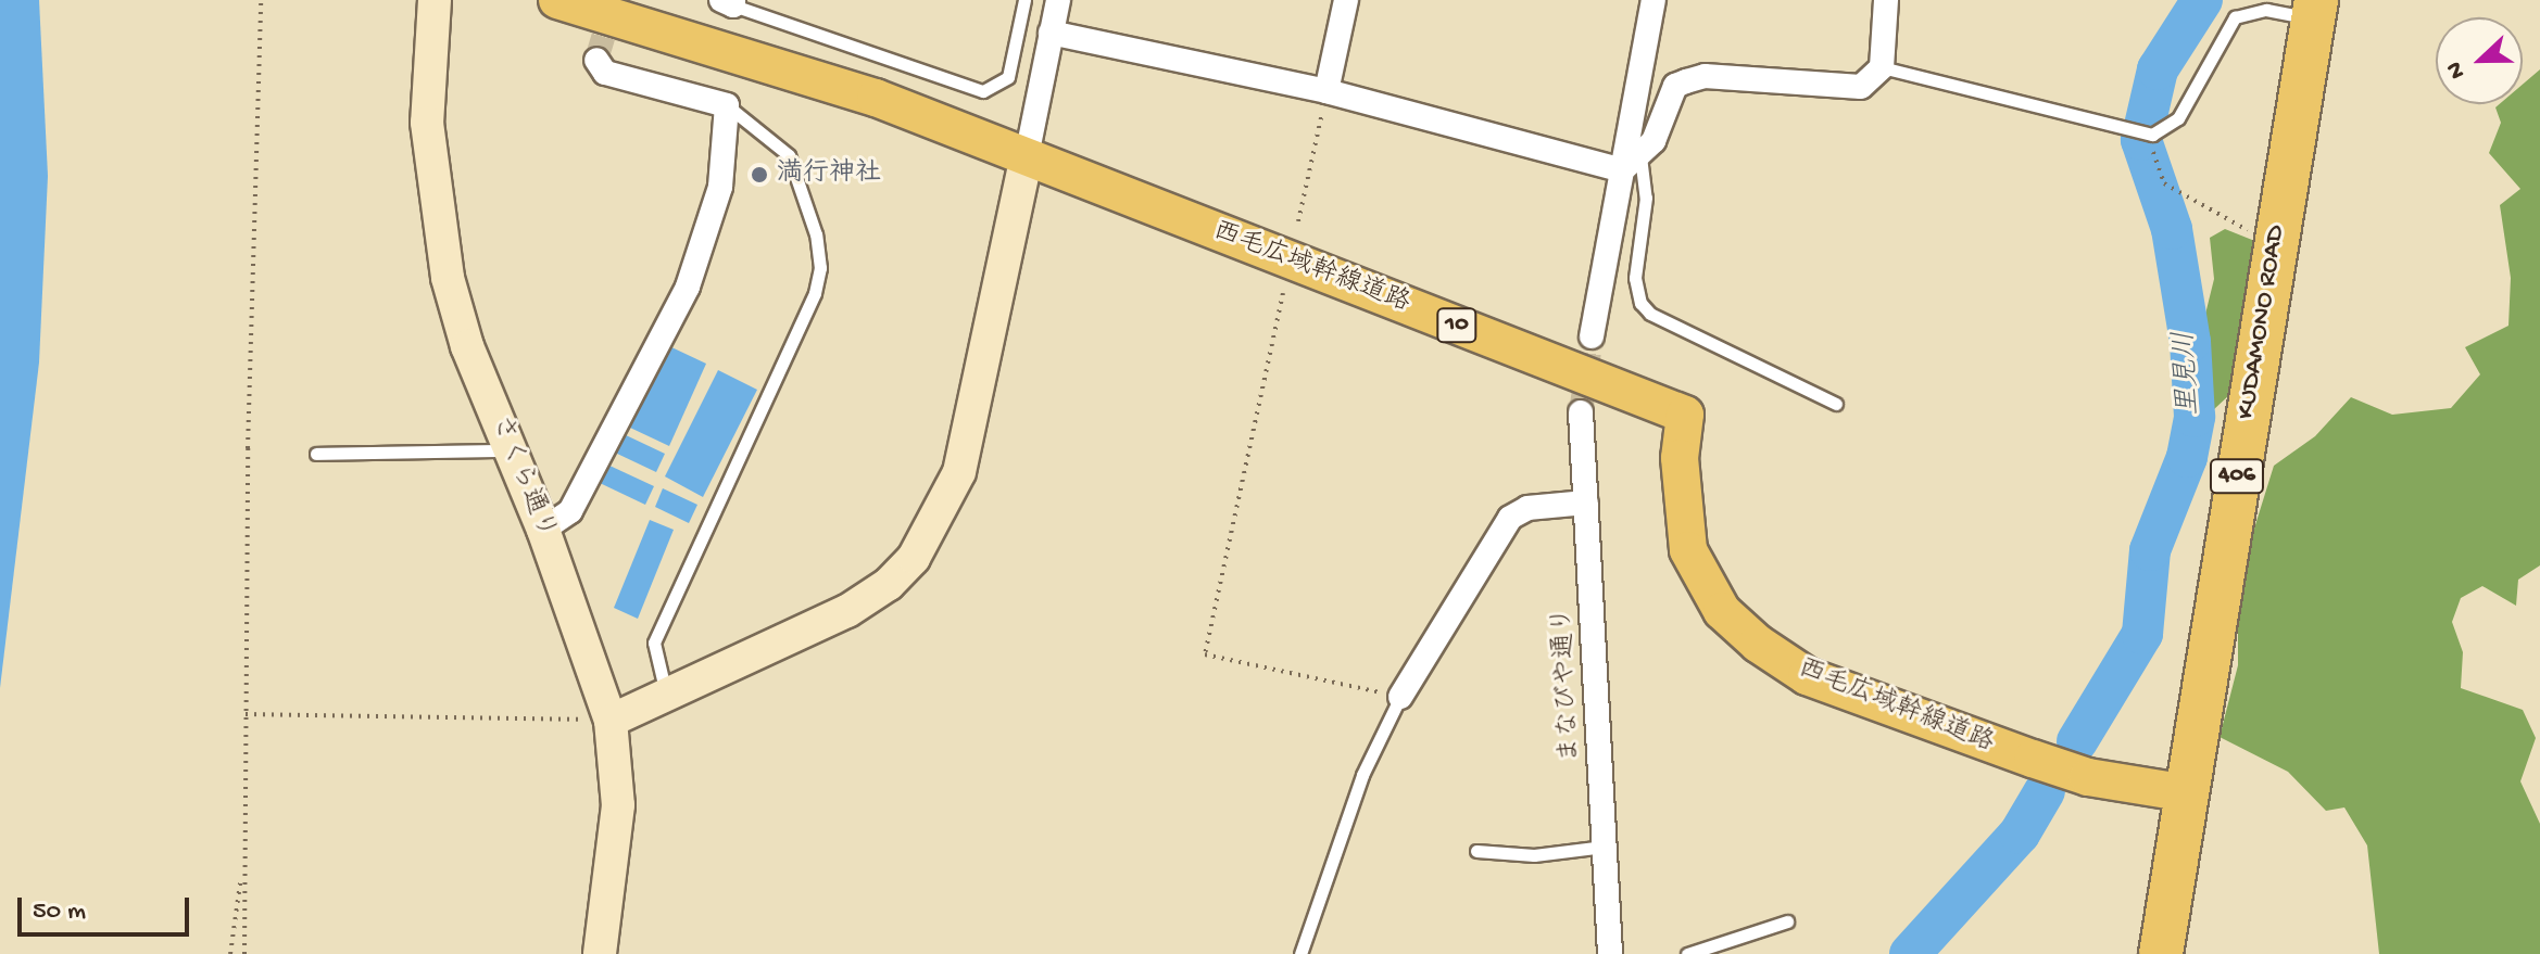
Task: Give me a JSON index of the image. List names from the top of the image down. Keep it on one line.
{"streets":{"highway":["KUDAMONO ROAD","406"],"main road":["西毛広域幹線道路","10"],"street":["さくら通り","まなびや通り"]},"crossings":[["西毛広域幹線道路","KUDAMONO ROAD"]],"water":["里見川"],"places":["満行神社"],"scale_bar":"50 m","north":"left"}
